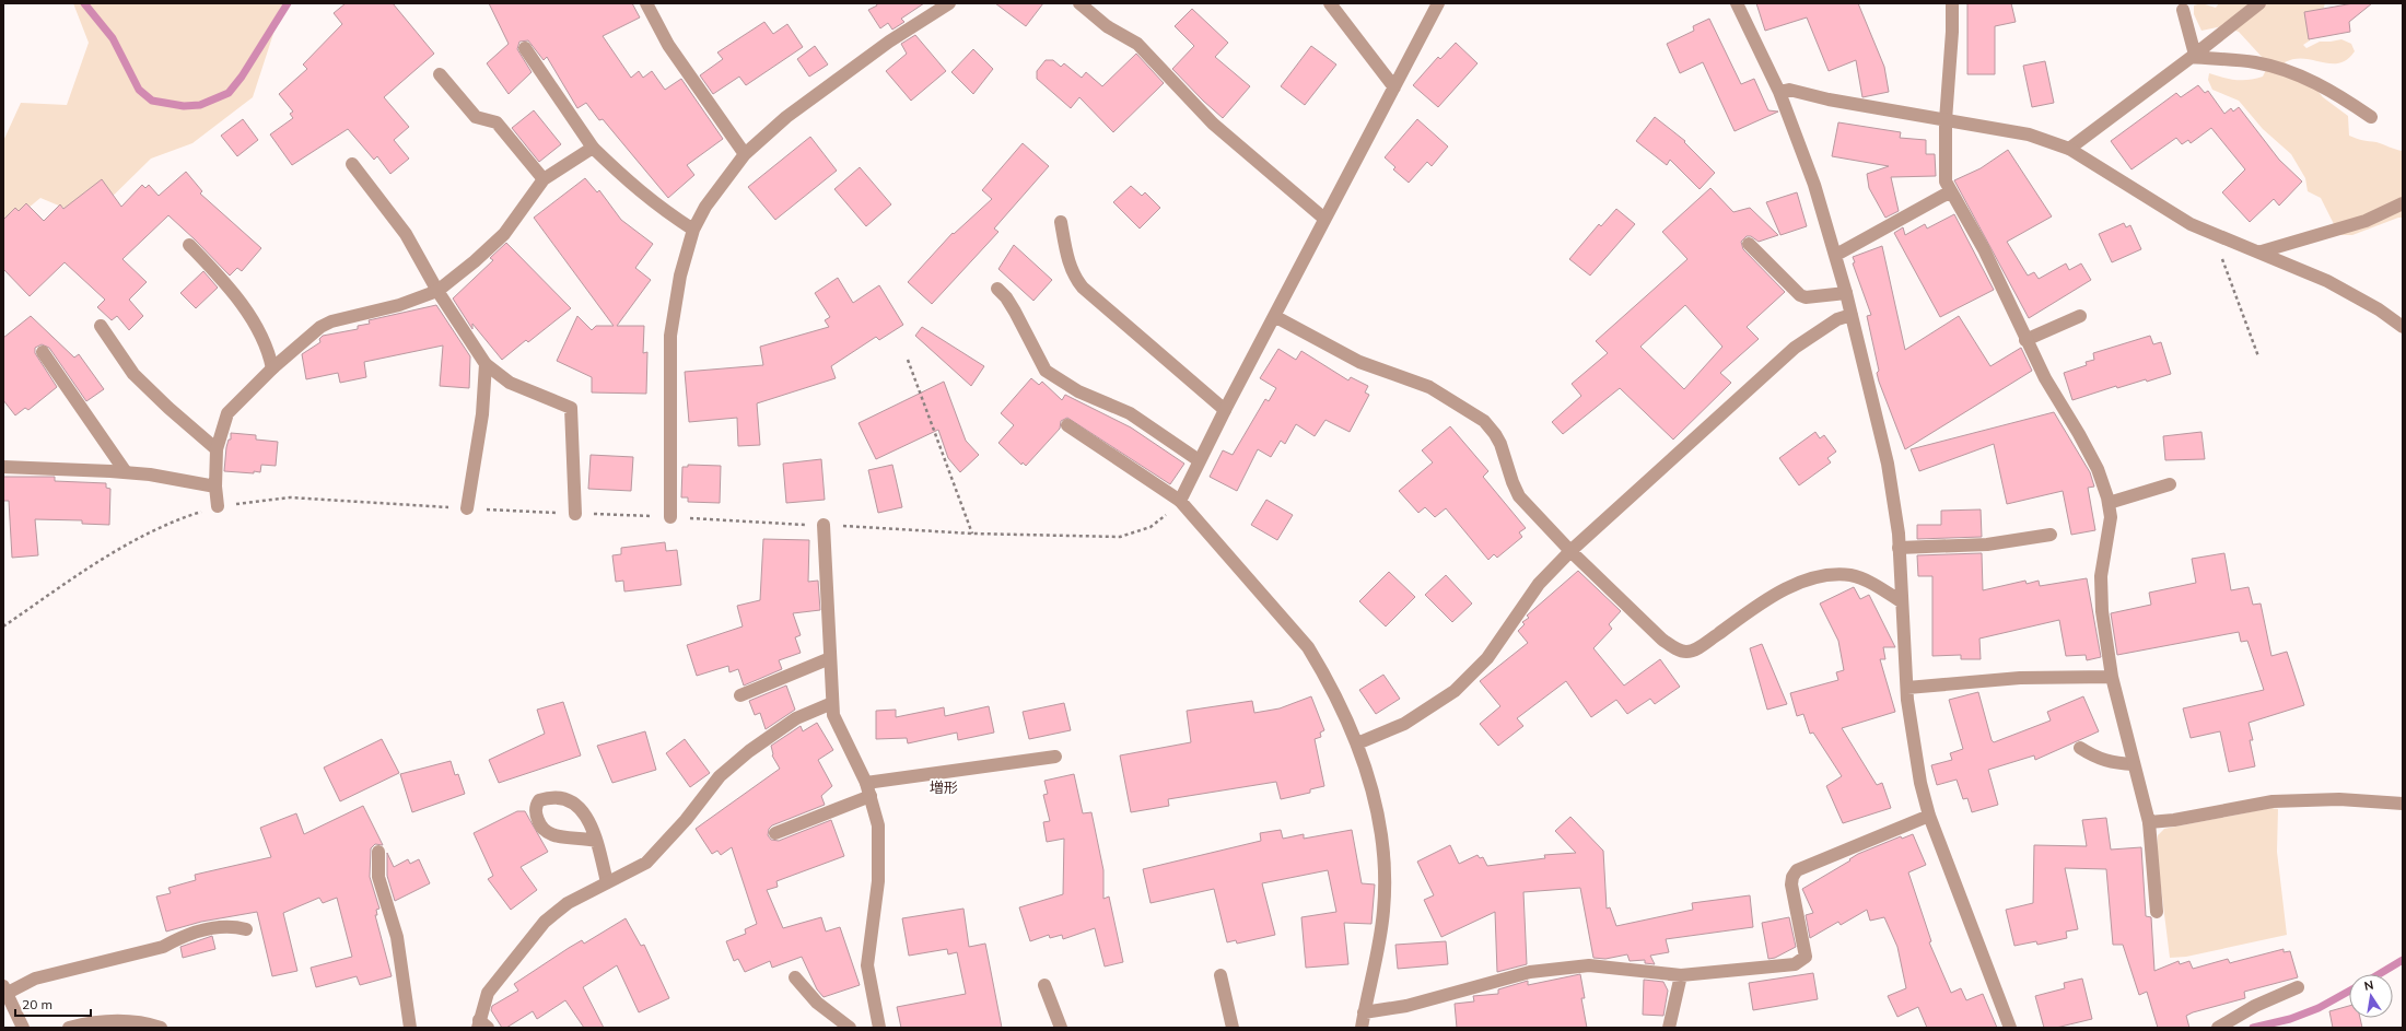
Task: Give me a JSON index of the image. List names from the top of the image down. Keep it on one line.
{"districts":["増形"],"scale_bar":"20 m","north":"top"}
